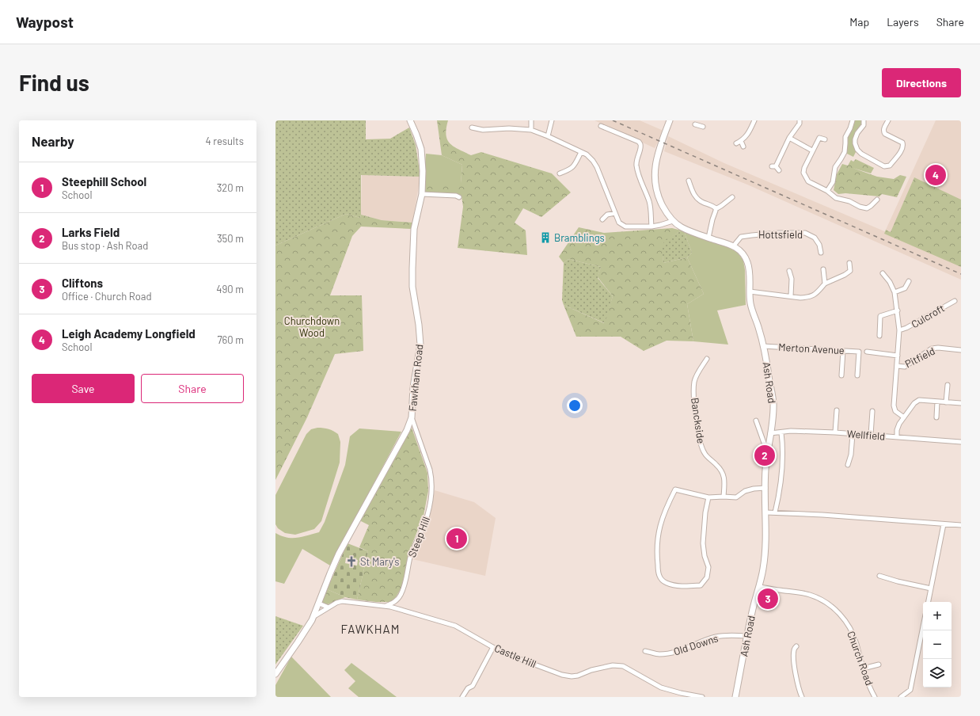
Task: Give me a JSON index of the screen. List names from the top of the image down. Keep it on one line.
{"streets":{"street":["Hottsfield","Culcroft","Merton Avenue","Pitfield","Fawkham Road","Ash Road","Banckside","Wellfield","Steep Hill","Old Downs","Castle Hill","Church Road"]},"crossings":[["Hottsfield","Ash Road"],["Merton Avenue","Ash Road"],["Fawkham Road","Steep Hill"],["Fawkham Road","Castle Hill"],["Ash Road","Wellfield"],["Ash Road","Old Downs"],["Ash Road","Church Road"]],"districts":["FAWKHAM"],"parks":["Churchdown Wood"],"places":{"building":["Bramblings"],"church":["St Mary's"]},"page":{"header":"Waypost","nav":["Map","Layers","Share"],"buttons":["Directions",["Save","Share"]],"title":"Find us","heading":["Nearby","4 results"],"list":[{"mark":"1","name":"Steephill School","note":"School","value":"320 m"},{"mark":"2","name":"Larks Field","note":"Bus stop · Ash Road","value":"350 m"},{"mark":"3","name":"Cliftons","note":"Office · Church Road","value":"490 m"},{"mark":"4","name":"Leigh Academy Longfield","note":"School","value":"760 m"}],"pins":["4","2","1","3"],"map_buttons":["+","−"]}}
